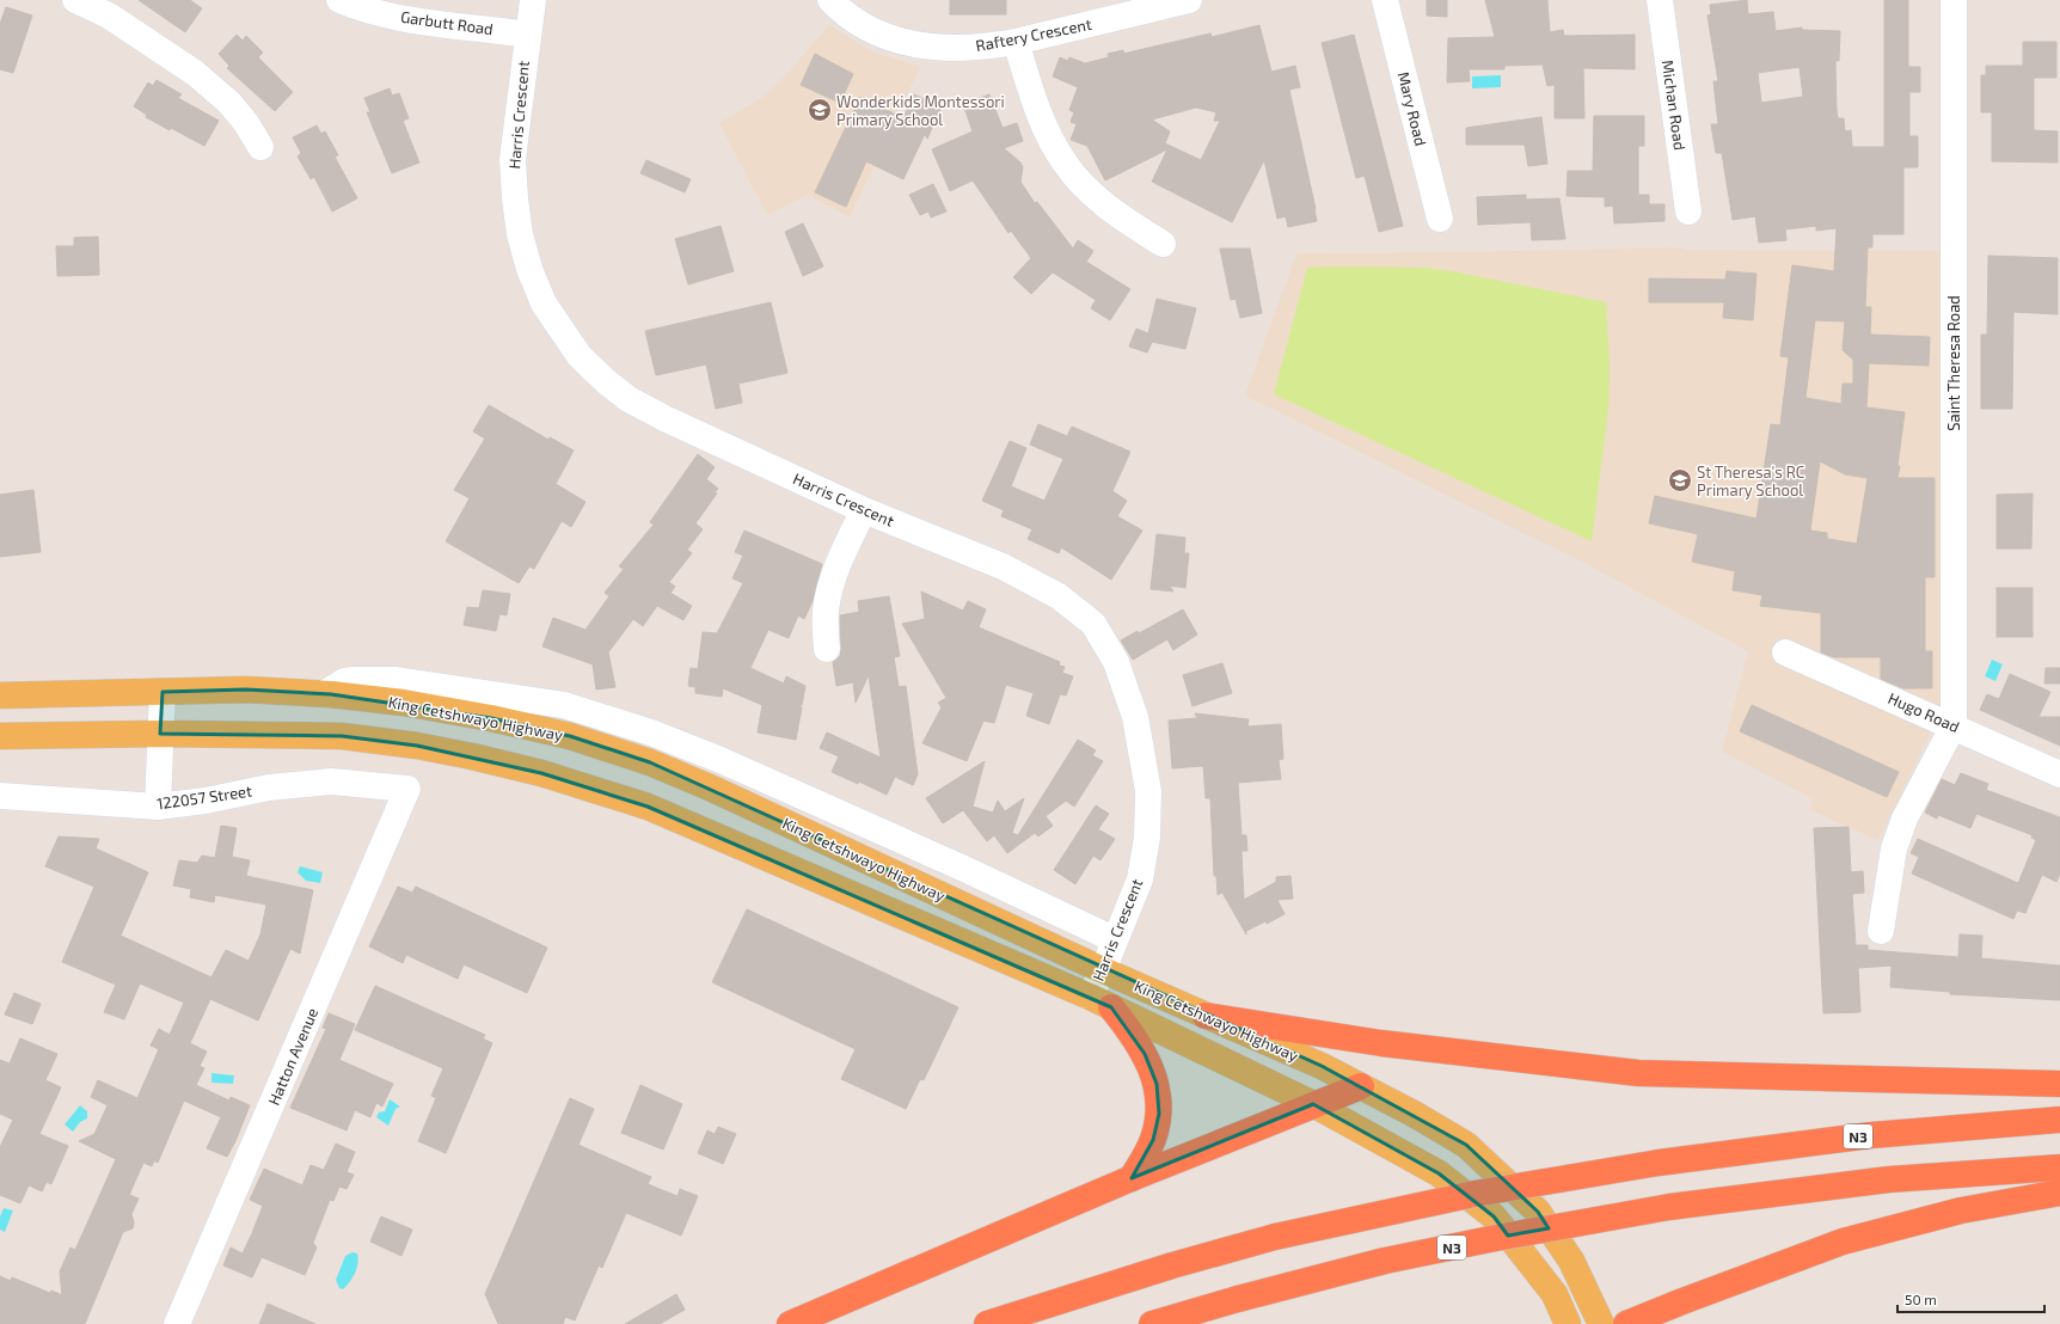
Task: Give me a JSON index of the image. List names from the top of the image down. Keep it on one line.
{"streets":{"highway":["N3"],"main road":["King Cetshwayo Highway"],"street":["Garbutt Road","Raftery Crescent","Michan Road","Mary Road","Harris Crescent","Saint Theresa Road","Hugo Road","122057 Street","Hatton Avenue"]},"crossings":[["Garbutt Road","Harris Crescent"],["Harris Crescent","King Cetshwayo Highway"],["Saint Theresa Road","Hugo Road"],["122057 Street","Hatton Avenue"]],"places":{"school or university":["Wonderkids Montessori Primary School","St Theresa's RC Primary School"]},"scale_bar":"50 m"}
